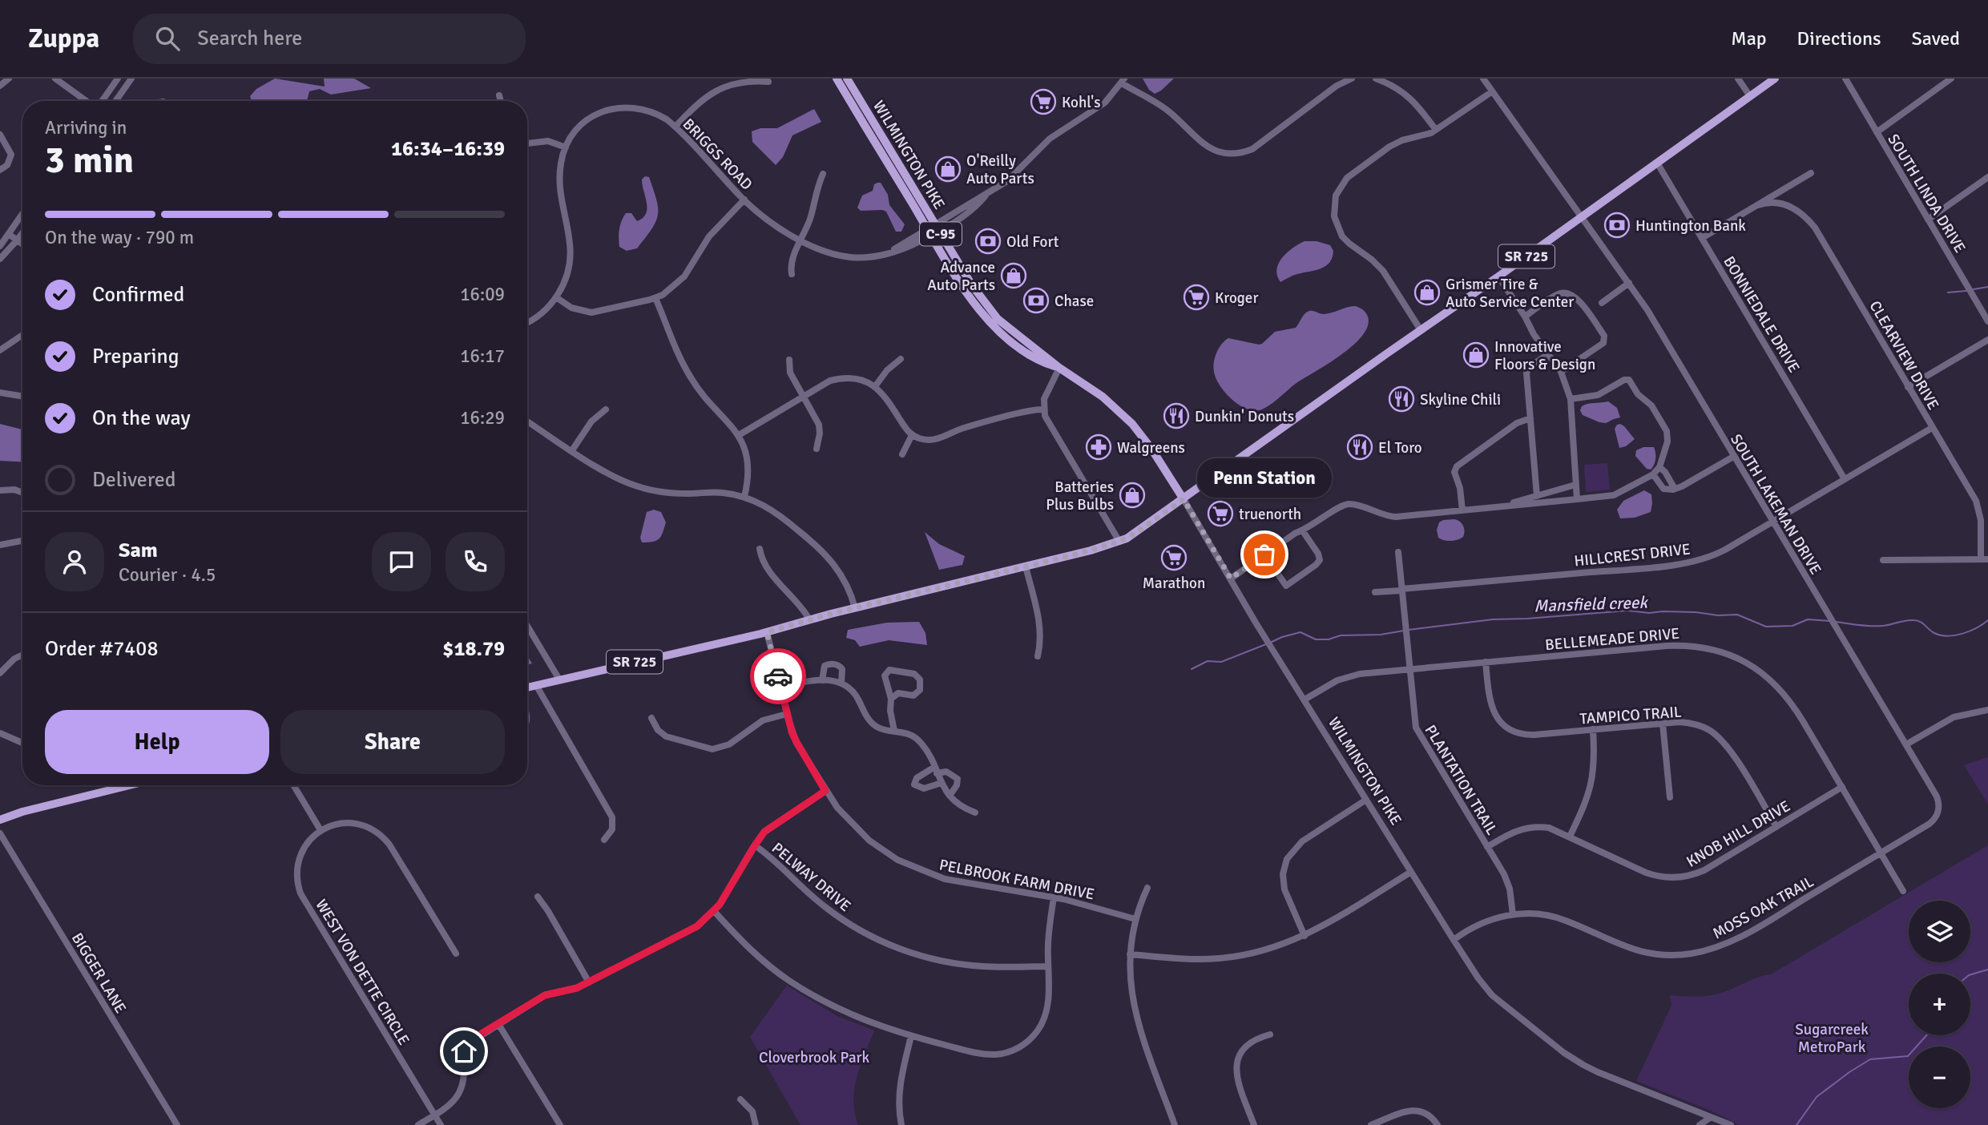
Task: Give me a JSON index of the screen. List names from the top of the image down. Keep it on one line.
{"streets":{"main road":["WILMINGTON PIKE","C-95","SR 725"],"street":["BRIGGS ROAD","SOUTH LINDA DRIVE","BONNIEDALE DRIVE","CLEARVIEW DRIVE","SOUTH LAKEMAN DRIVE","HILLCREST DRIVE","BELLEMEADE DRIVE","TAMPICO TRAIL","PLANTATION TRAIL","KNOB HILL DRIVE","PELWAY DRIVE","PELBROOK FARM DRIVE","MOSS OAK TRAIL","WEST VON DETTE CIRCLE","BIGGER LANE"]},"crossings":[["BRIGGS ROAD","WILMINGTON PIKE"],["WILMINGTON PIKE","SR 725"],["WILMINGTON PIKE","BELLEMEADE DRIVE"],["WILMINGTON PIKE","MOSS OAK TRAIL"],["SR 725","BONNIEDALE DRIVE"],["SR 725","SOUTH LAKEMAN DRIVE"],["SR 725","PELBROOK FARM DRIVE"],["BONNIEDALE DRIVE","HILLCREST DRIVE"],["CLEARVIEW DRIVE","HILLCREST DRIVE"],["SOUTH LAKEMAN DRIVE","HILLCREST DRIVE"],["SOUTH LAKEMAN DRIVE","MOSS OAK TRAIL"],["HILLCREST DRIVE","PLANTATION TRAIL"],["BELLEMEADE DRIVE","TAMPICO TRAIL"],["BELLEMEADE DRIVE","PLANTATION TRAIL"],["BELLEMEADE DRIVE","KNOB HILL DRIVE"],["BELLEMEADE DRIVE","MOSS OAK TRAIL"],["TAMPICO TRAIL","KNOB HILL DRIVE"],["PLANTATION TRAIL","KNOB HILL DRIVE"],["PLANTATION TRAIL","MOSS OAK TRAIL"]],"water":["Mansfield creek"],"parks":["Sugarcreek MetroPark","Cloverbrook Park"],"places":{"supermarket":["Kohl's","Kroger","truenorth","Marathon"],"shop":["O'Reilly Auto Parts","Advance Auto Parts","Grismer Tire & Auto Service Center","Innovative Floors & Design","Batteries Plus Bulbs"],"bank":["Huntington Bank","Old Fort","Chase"],"restaurant":["Skyline Chili","Dunkin' Donuts","El Toro"],"pharmacy":["Walgreens"],"other":["Penn Station"]},"page":{"header":"Zuppa","search":"Search here","nav":["Map","Directions","Saved"],"heading":["3 min","Arriving in","16:34–16:39"],"panel":["Sam","Courier · 4.5","Order #7408","$18.79"],"bar":"On the way · 790 m","list":[["Confirmed","16:09"],["Preparing","16:17"],["On the way","16:29"],"Delivered"],"bubble":"Penn Station","buttons":["Help","Share"],"map_buttons":["+","−"]}}
